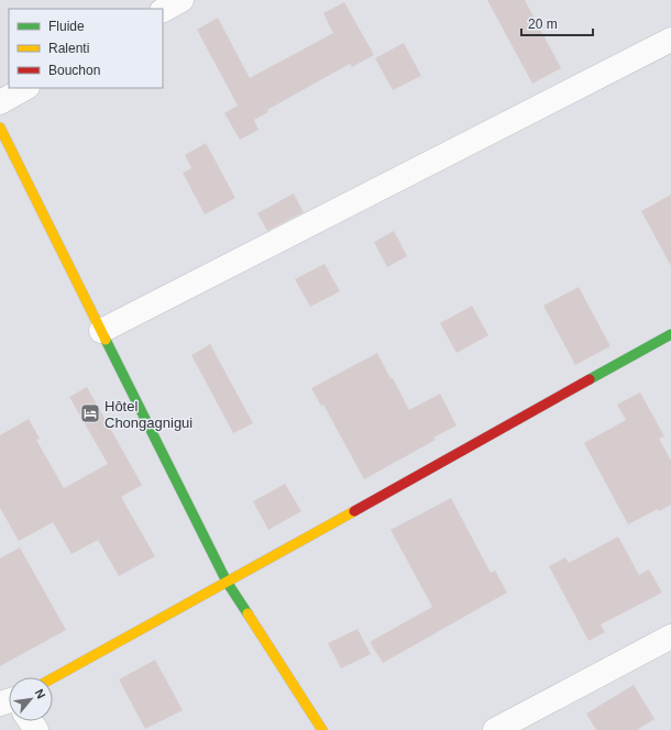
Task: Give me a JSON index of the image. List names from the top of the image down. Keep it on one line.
{"places":{"hotel":["Hôtel Chongagnigui"]},"legend":["Fluide","Ralenti","Bouchon"],"scale_bar":"20 m","north":"top right"}
